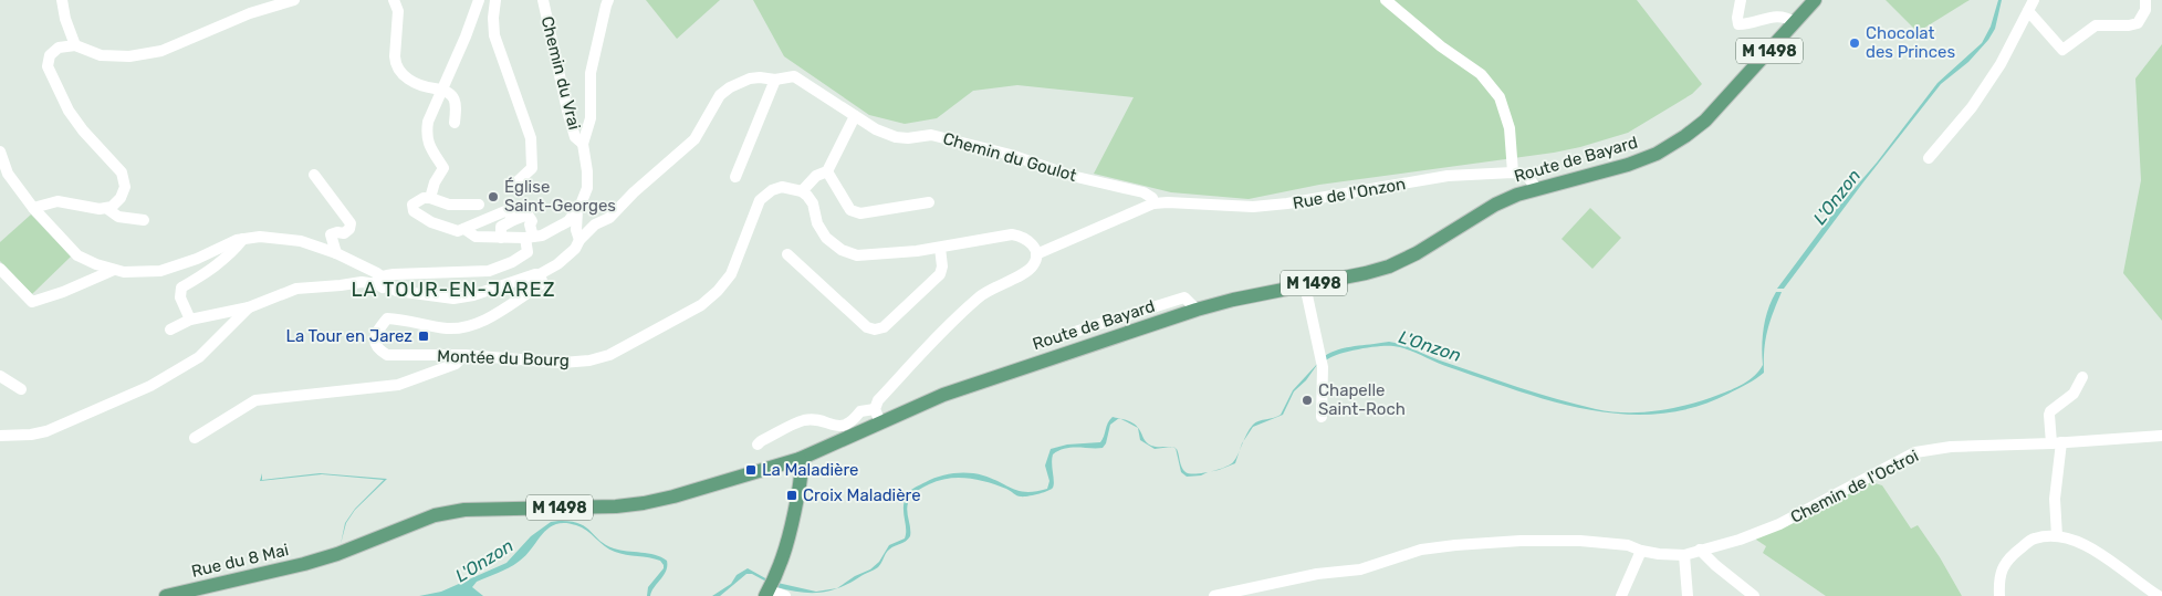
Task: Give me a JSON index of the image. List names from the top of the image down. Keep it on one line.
{"streets":{"main road":["M 1498","Route de Bayard","Rue du 8 Mai"],"street":["Chemin du Vrai","Chemin du Goulot","Rue de l'Onzon","Montée du Bourg","Chemin de l'Octroi"]},"crossings":[["Chemin du Goulot","Rue de l'Onzon"],["Chemin du Goulot","Montée du Bourg"],["Route de Bayard","Rue du 8 Mai"]],"districts":["LA TOUR-EN-JAREZ"],"water":["L'Onzon"],"places":{"other":["Chocolat des Princes","Église Saint-Georges","Chapelle Saint-Roch"],"transit":["La Tour en Jarez","La Maladière","Croix Maladière"]}}
